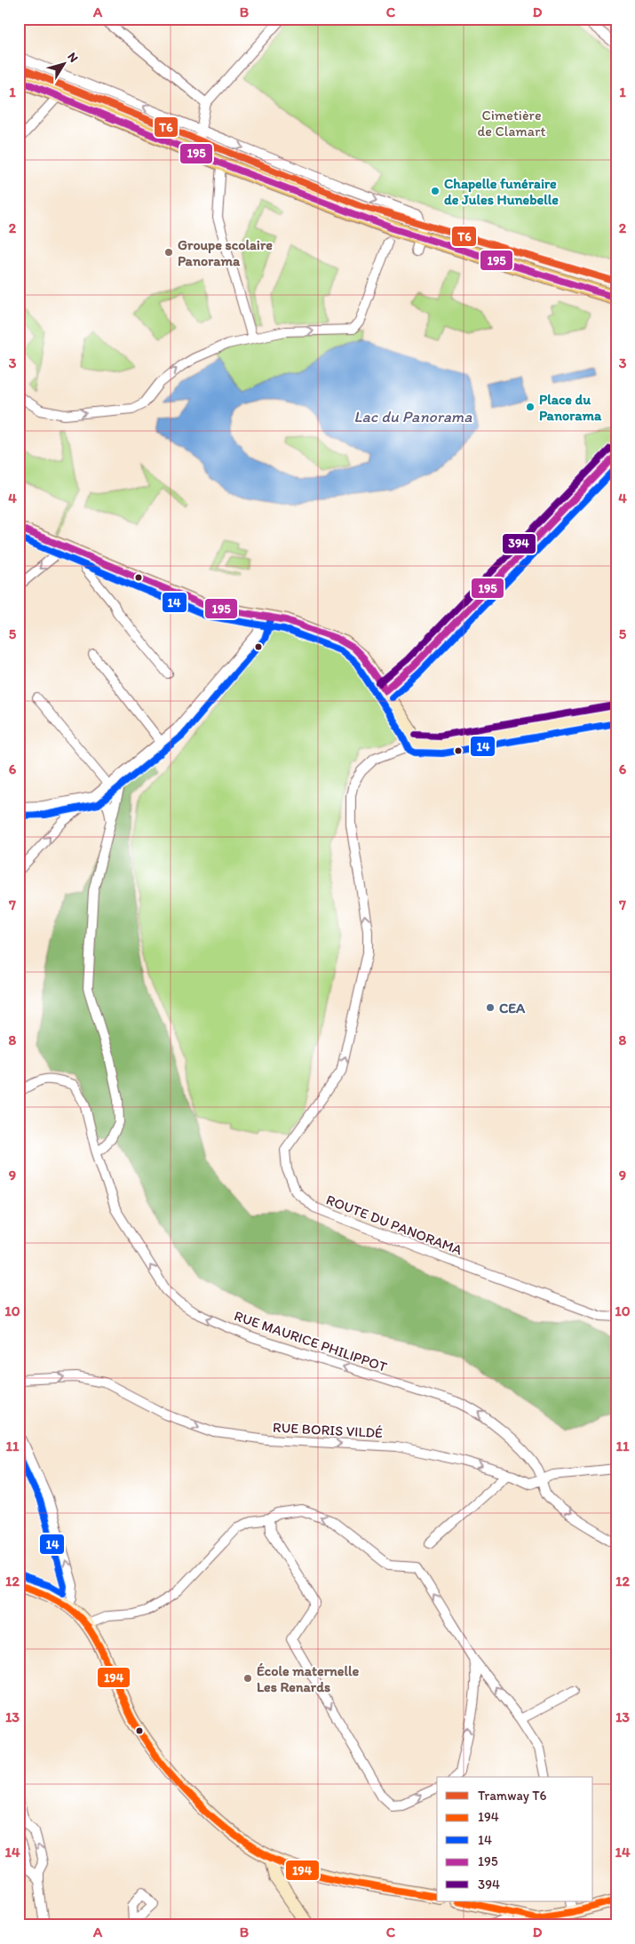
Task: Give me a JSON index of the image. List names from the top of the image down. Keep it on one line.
{"streets":{"street":["ROUTE DU PANORAMA","RUE MAURICE PHILIPPOT","RUE BORIS VILDÉ"]},"crossings":[["RUE MAURICE PHILIPPOT","RUE BORIS VILDÉ"]],"one_way":["RUE MAURICE PHILIPPOT","RUE BORIS VILDÉ"],"water":["Lac du Panorama"],"parks":["Cimetière de Clamart"],"places":["Chapelle funéraire de Jules Hunebelle","Groupe scolaire Panorama","Place du Panorama","CEA","École maternelle Les Renards"],"lines":["tram line T6","transit line 195","transit line 394","transit line 14","transit line 194"],"legend":["Tramway T6","194","14","195","394"],"north":"top right","grid":{"columns":["A","B","C","D"],"rows":["1","2","3","4","5","6","7","8","9","10","11","12","13","14"]}}
